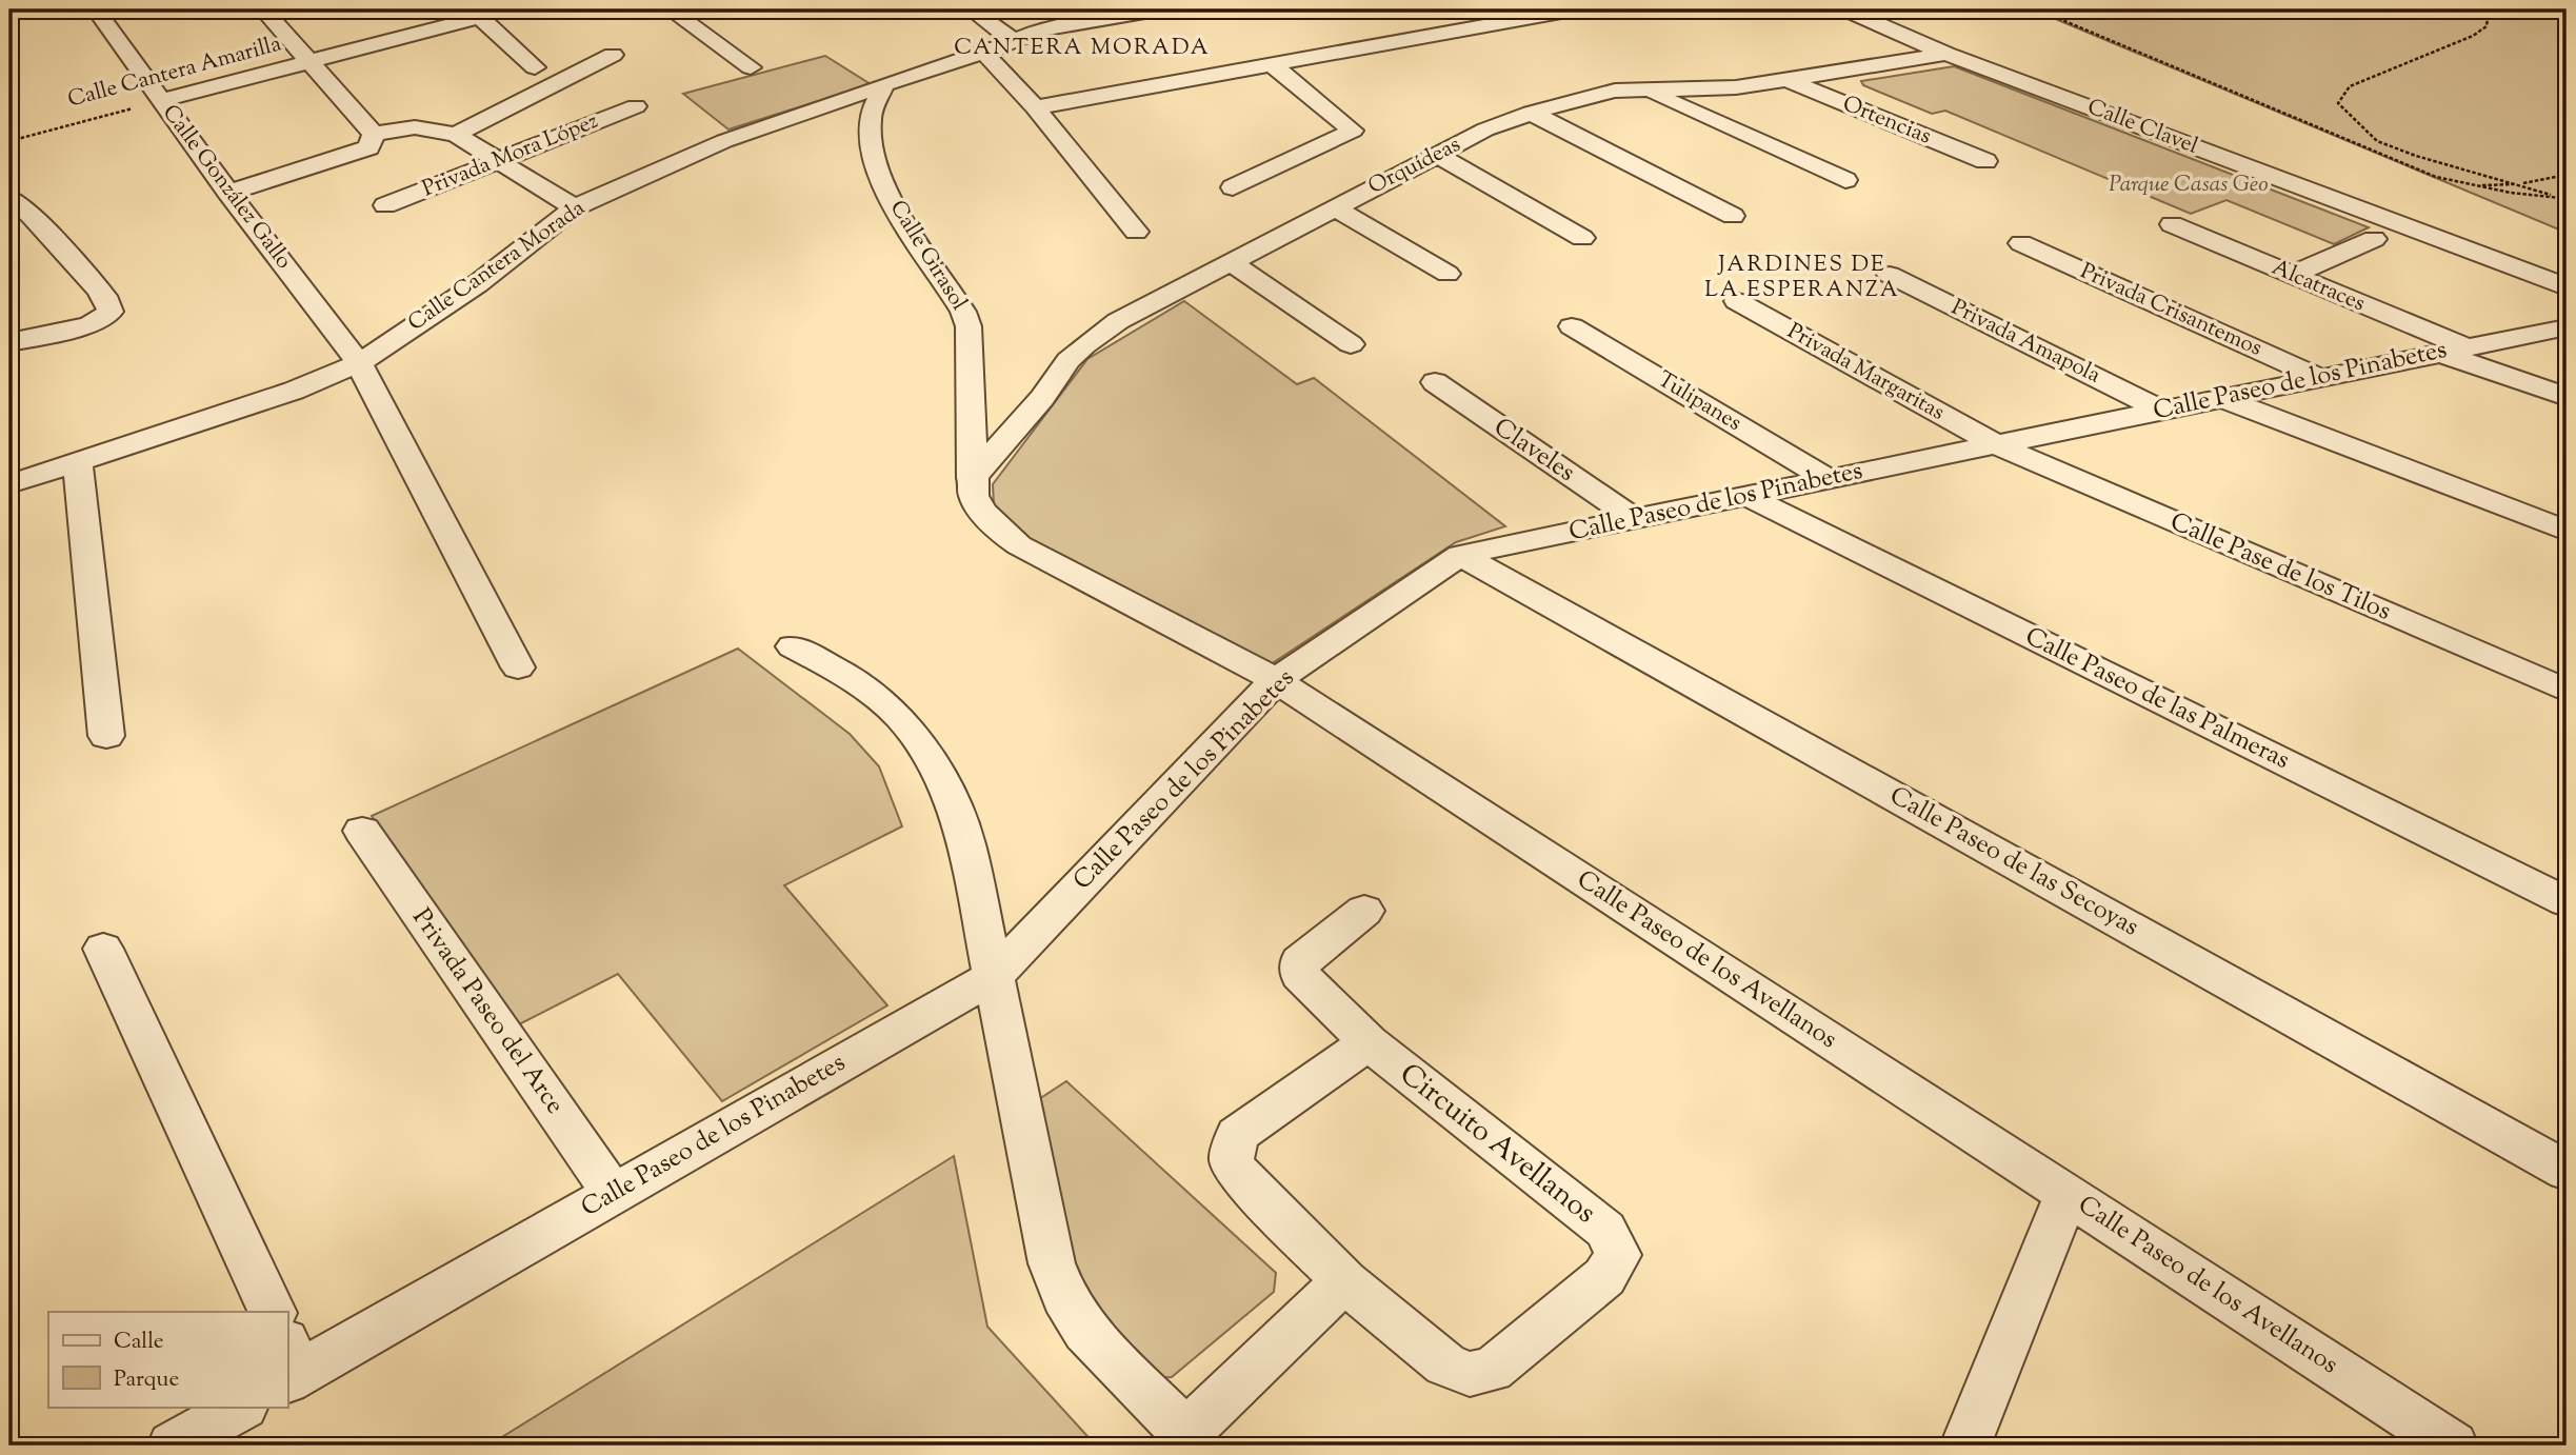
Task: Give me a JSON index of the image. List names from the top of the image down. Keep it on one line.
{"streets":{"street":["Calle Cantera Amarilla","Ortencias","Calle Clavel","Privada Mora López","Orquídeas","Calle González Gallo","Calle Girasol","Calle Cantera Morada","Alcatraces","Privada Crisantemos","Privada Amapola","Privada Margaritas","Calle Paseo de los Pinabetes","Tulipanes","Claveles","Calle Pase de los Tilos","Calle Paseo de las Palmeras","Calle Paseo de las Secoyas","Calle Paseo de los Avellanos","Privada Paseo del Arce","Circuito Avellanos"]},"crossings":[["Calle Cantera Amarilla","Calle González Gallo"],["Ortencias","Orquídeas"],["Calle Clavel","Orquídeas"],["Orquídeas","Calle Girasol"],["Orquídeas","Calle Paseo de los Avellanos"],["Calle González Gallo","Calle Cantera Morada"],["Calle Girasol","Calle Cantera Morada"],["Calle Girasol","Calle Paseo de los Avellanos"],["Alcatraces","Calle Paseo de los Pinabetes"],["Privada Crisantemos","Calle Paseo de los Pinabetes"],["Privada Amapola","Calle Paseo de los Pinabetes"],["Privada Margaritas","Calle Paseo de los Pinabetes"],["Privada Margaritas","Calle Pase de los Tilos"],["Calle Paseo de los Pinabetes","Tulipanes"],["Calle Paseo de los Pinabetes","Claveles"],["Calle Paseo de los Pinabetes","Calle Pase de los Tilos"],["Calle Paseo de los Pinabetes","Calle Paseo de las Palmeras"],["Calle Paseo de los Pinabetes","Calle Paseo de las Secoyas"],["Calle Paseo de los Pinabetes","Calle Paseo de los Avellanos"],["Calle Paseo de los Pinabetes","Privada Paseo del Arce"]],"districts":["CANTERA MORADA","JARDINES DE LA ESPERANZA"],"parks":["Parque Casas Geo"],"legend":["Calle","Parque"]}
